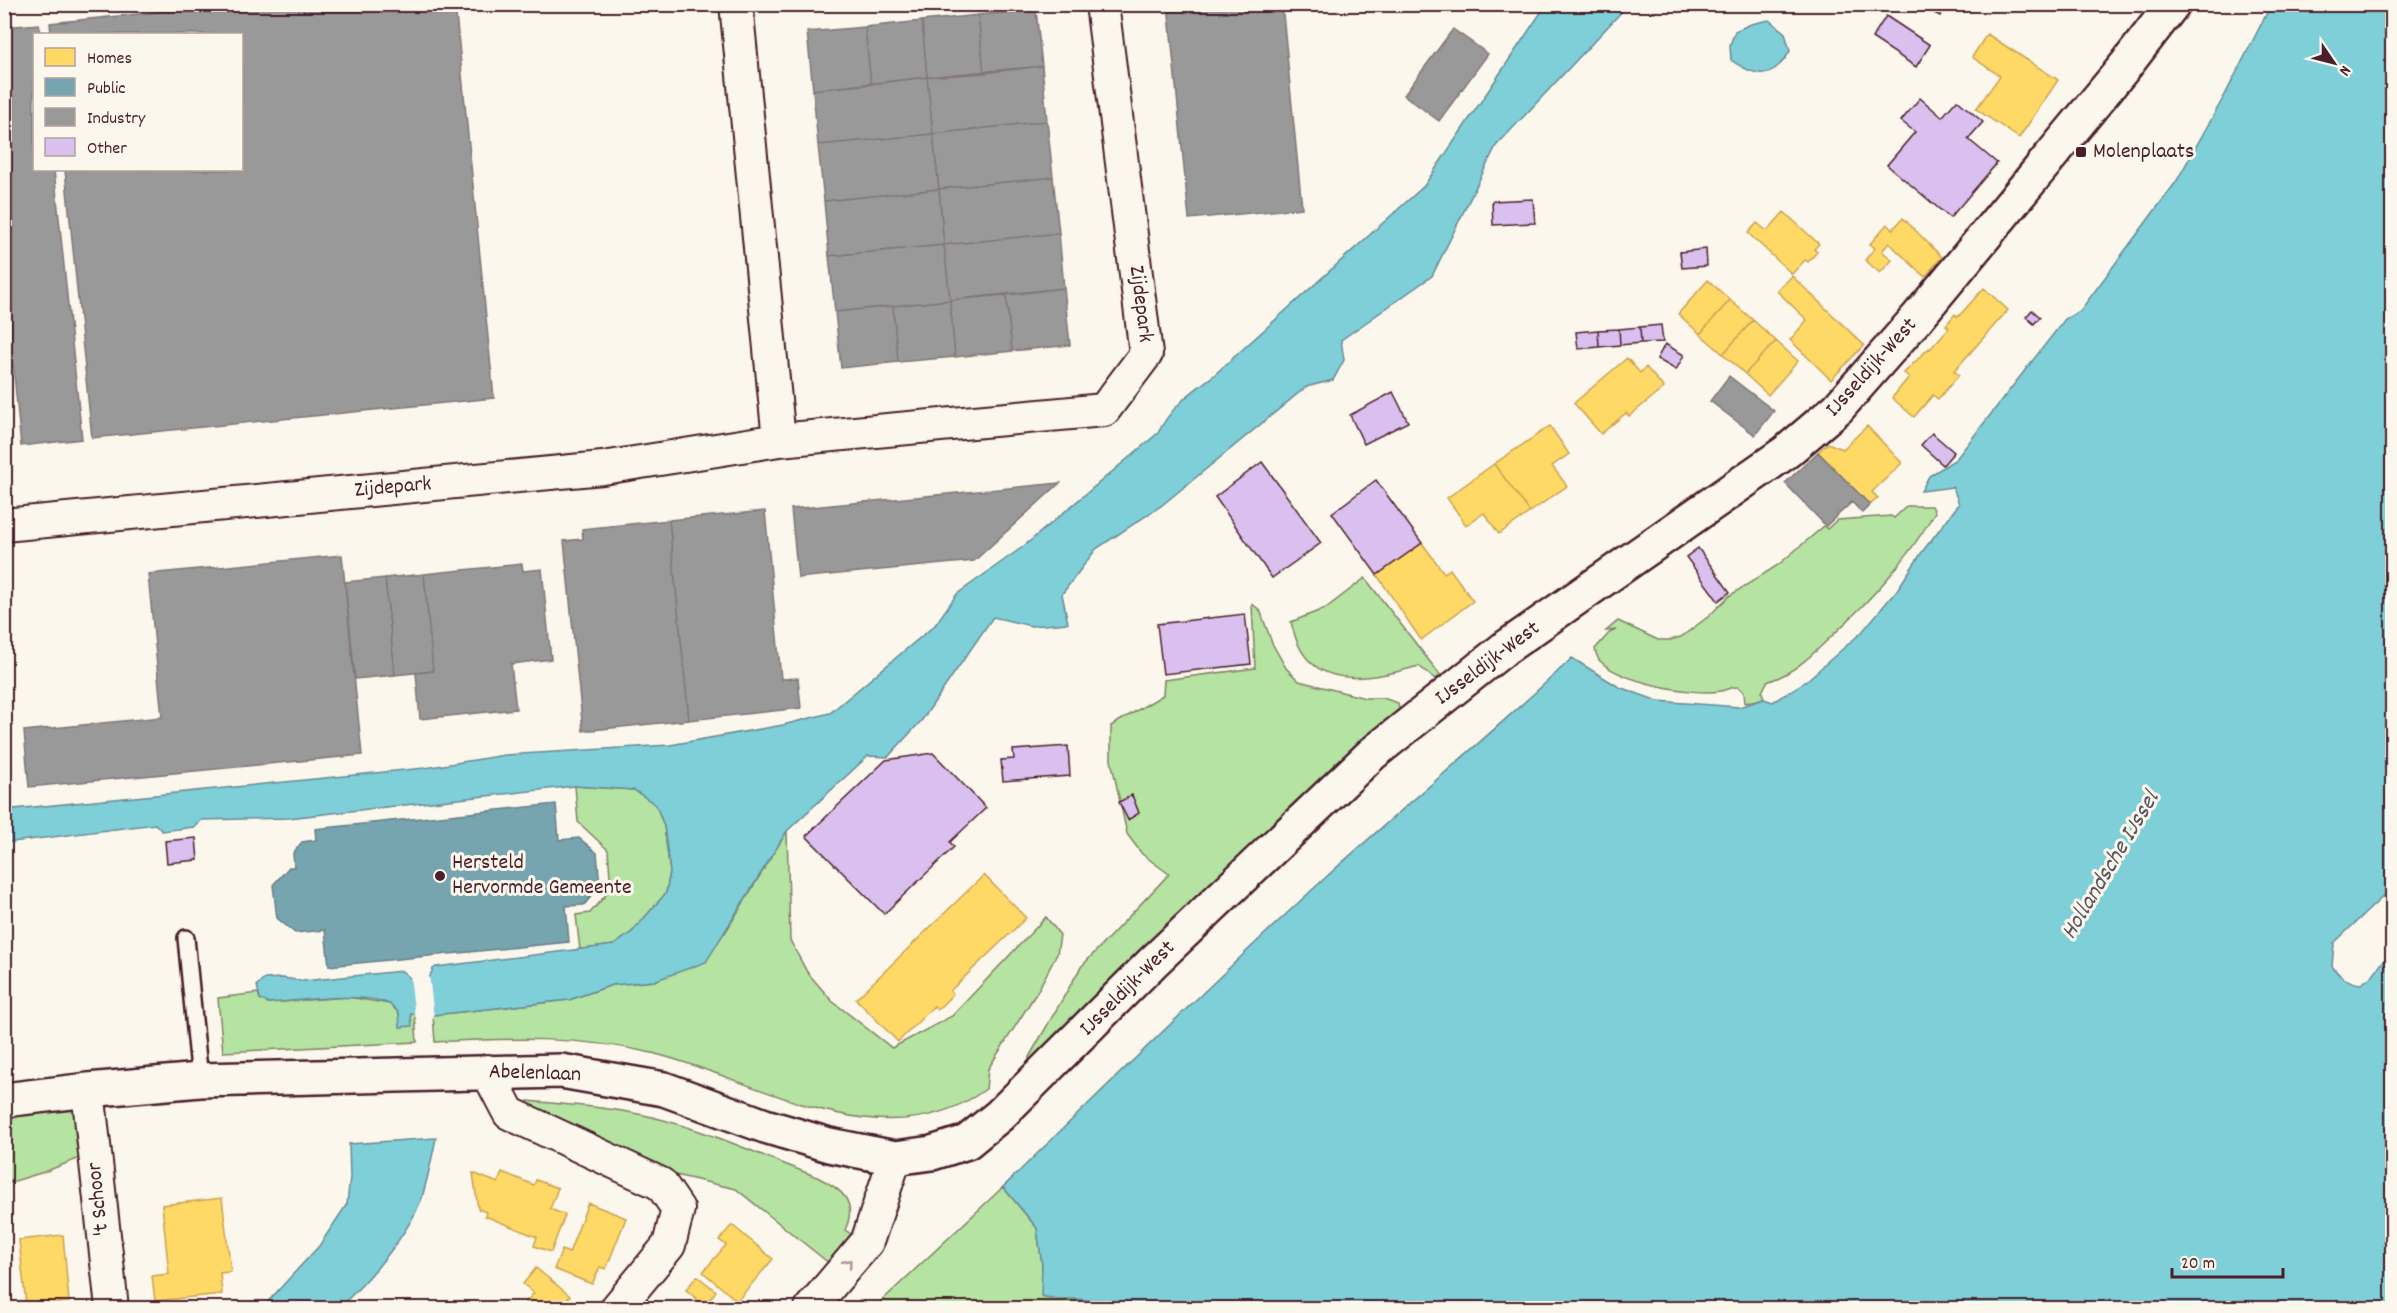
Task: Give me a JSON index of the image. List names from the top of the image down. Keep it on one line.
{"streets":{"street":["Zijdepark","IJsseldijk-West","Abelenlaan","'t Schoor"]},"crossings":[["IJsseldijk-West","Abelenlaan"],["Abelenlaan","'t Schoor"]],"water":["Hollandsche IJssel"],"places":{"transit":["Molenplaats"],"other":["Hersteld Hervormde Gemeente"]},"legend":["Homes","Public","Industry","Other"],"scale_bar":"20 m","north":"bottom right"}
